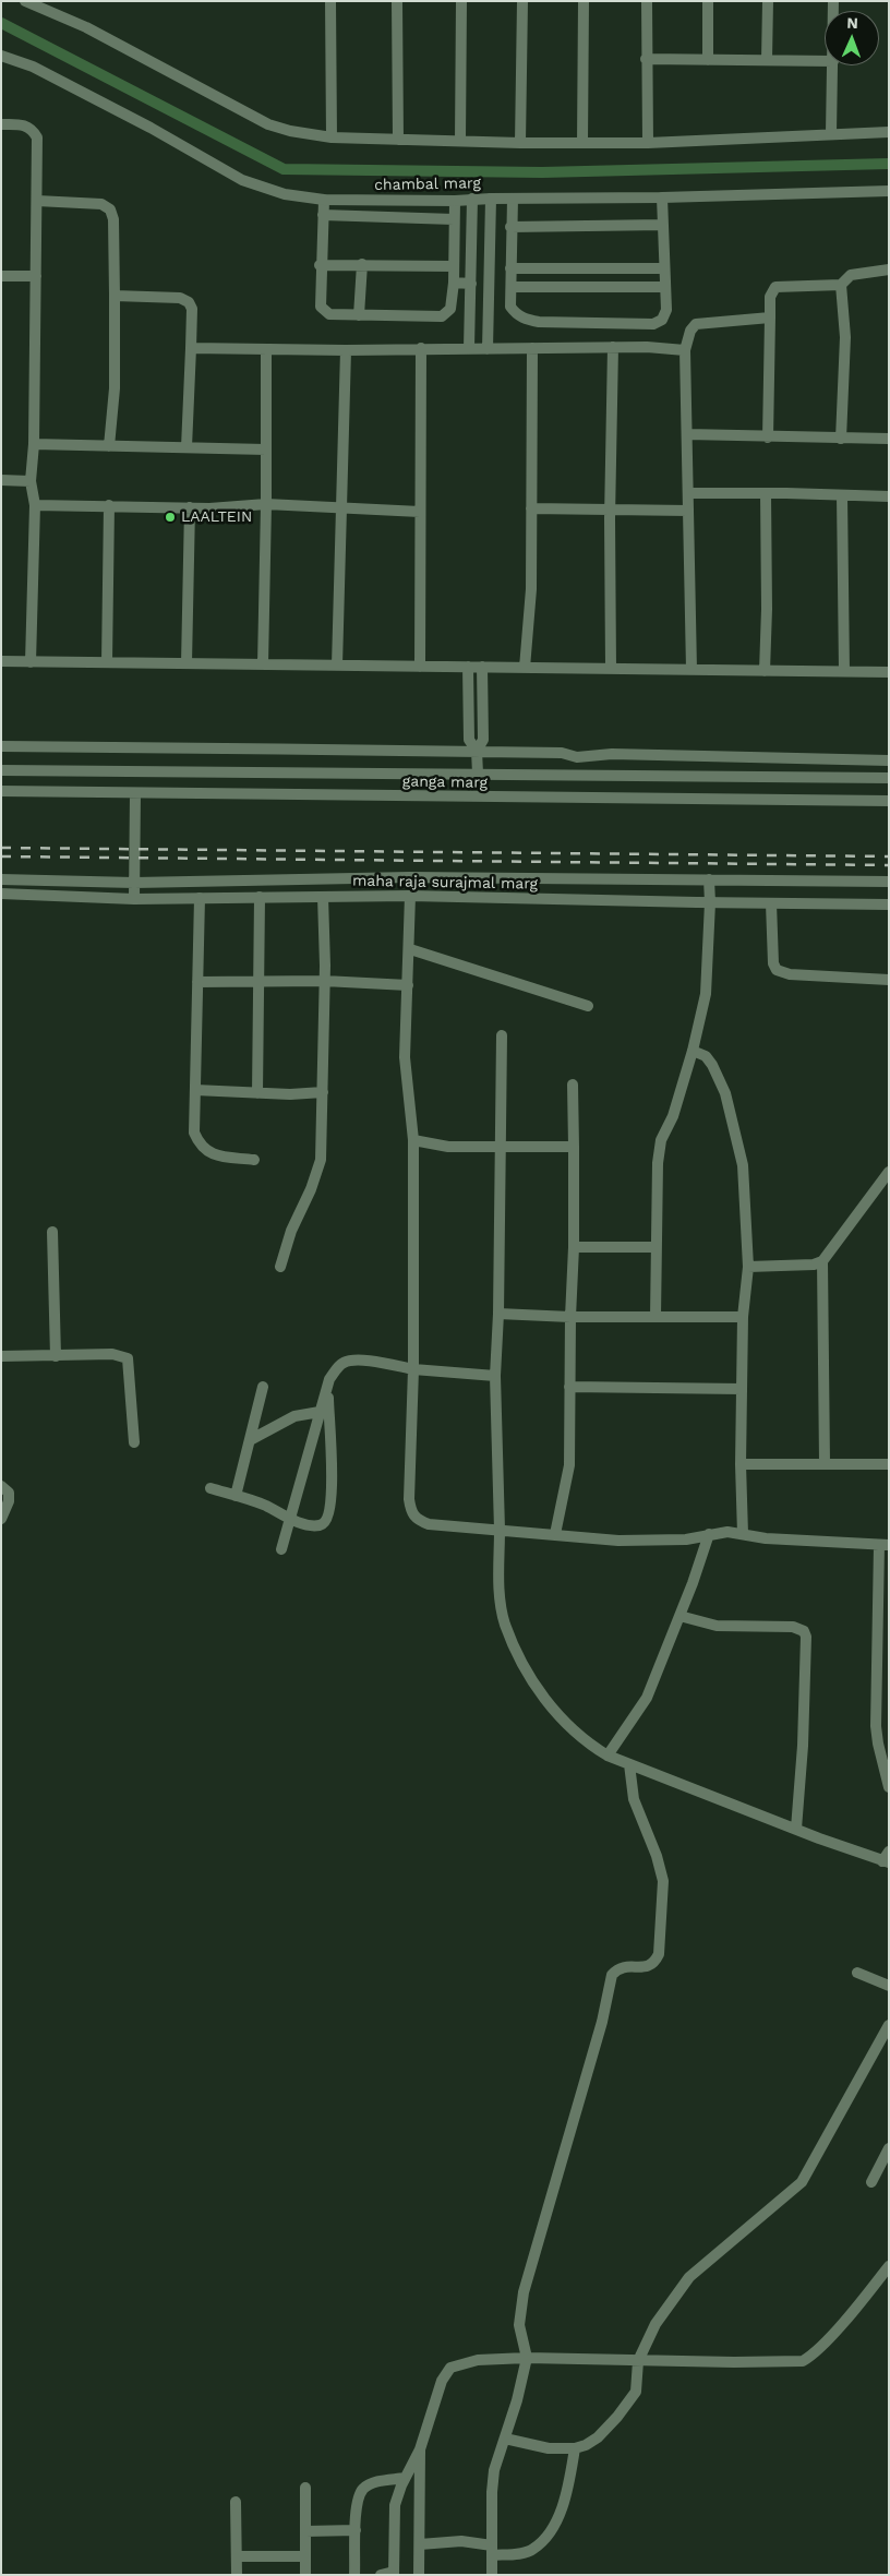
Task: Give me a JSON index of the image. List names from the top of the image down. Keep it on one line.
{"streets":{"street":["chambal marg","ganga marg","maha raja surajmal marg"]},"places":["LAALTEIN"],"north":"top"}
